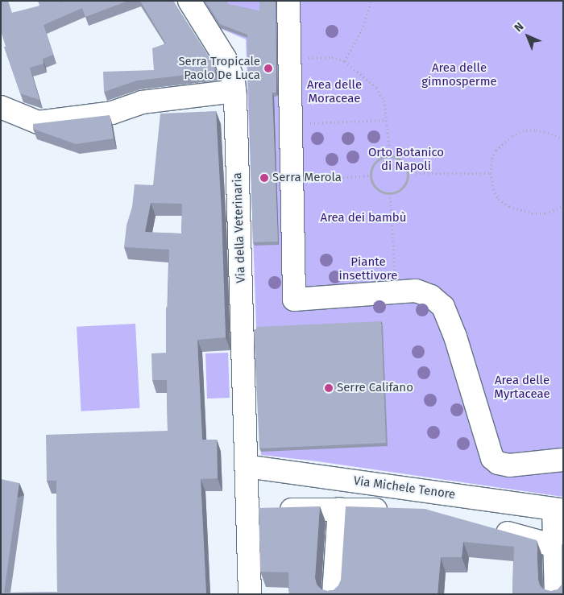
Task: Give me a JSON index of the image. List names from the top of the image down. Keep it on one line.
{"streets":{"street":["Via della Veterinaria","Via Michele Tenore"]},"crossings":[["Via della Veterinaria","Via Michele Tenore"]],"parks":["Area delle gimnosperme","Area delle Moraceae","Orto Botanico di Napoli","Area dei bambù","Piante insettivore","Area delle Myrtaceae"],"places":["Serra Tropicale Paolo De Luca","Serra Merola","Serre Califano"],"north":"top left"}
